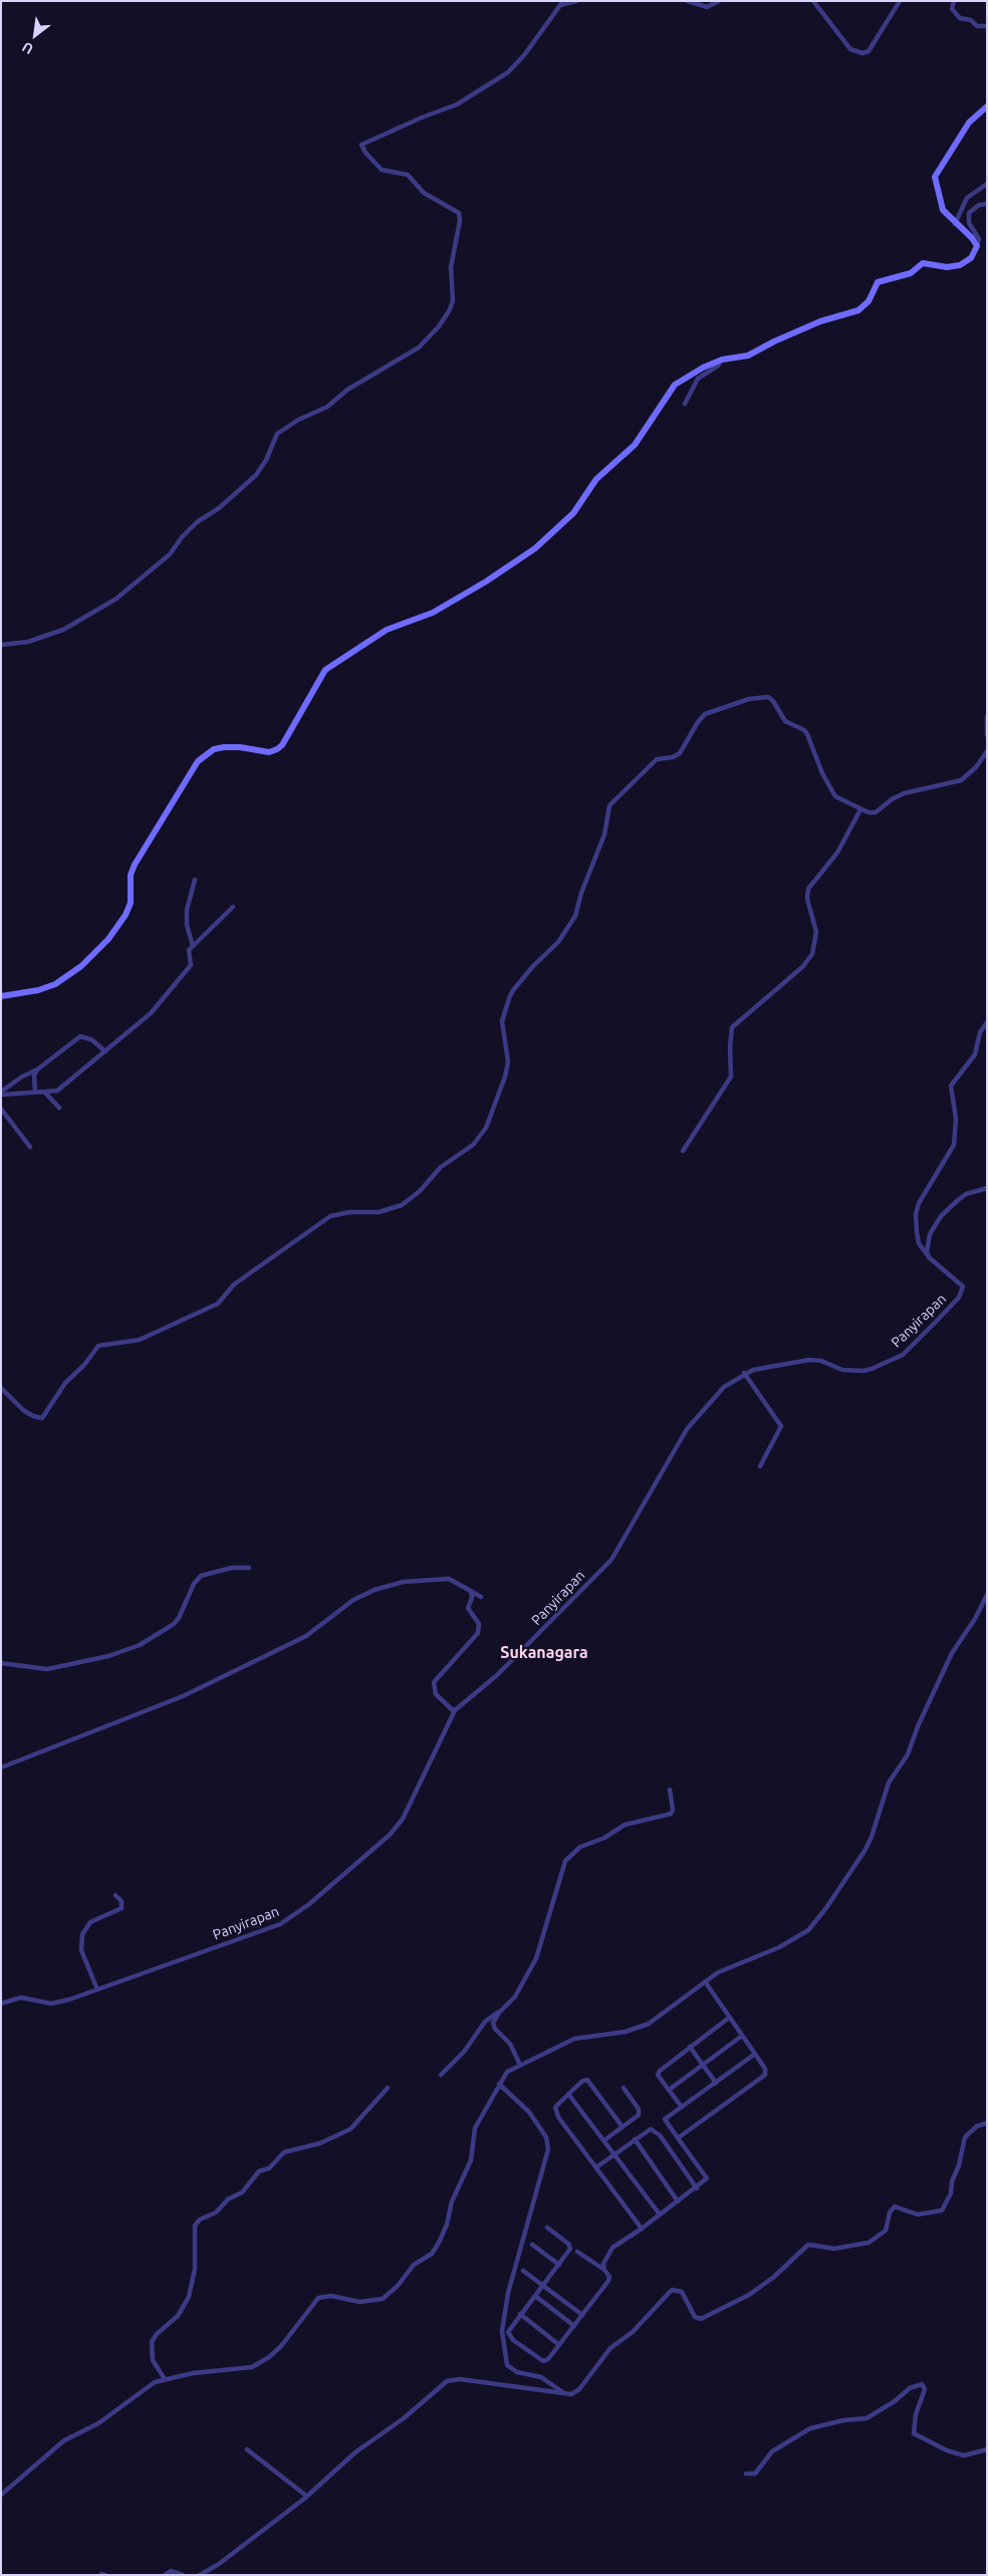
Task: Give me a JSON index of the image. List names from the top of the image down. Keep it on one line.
{"streets":{"street":["Panyirapan"]},"districts":["Sukanagara"],"north":"bottom left"}
